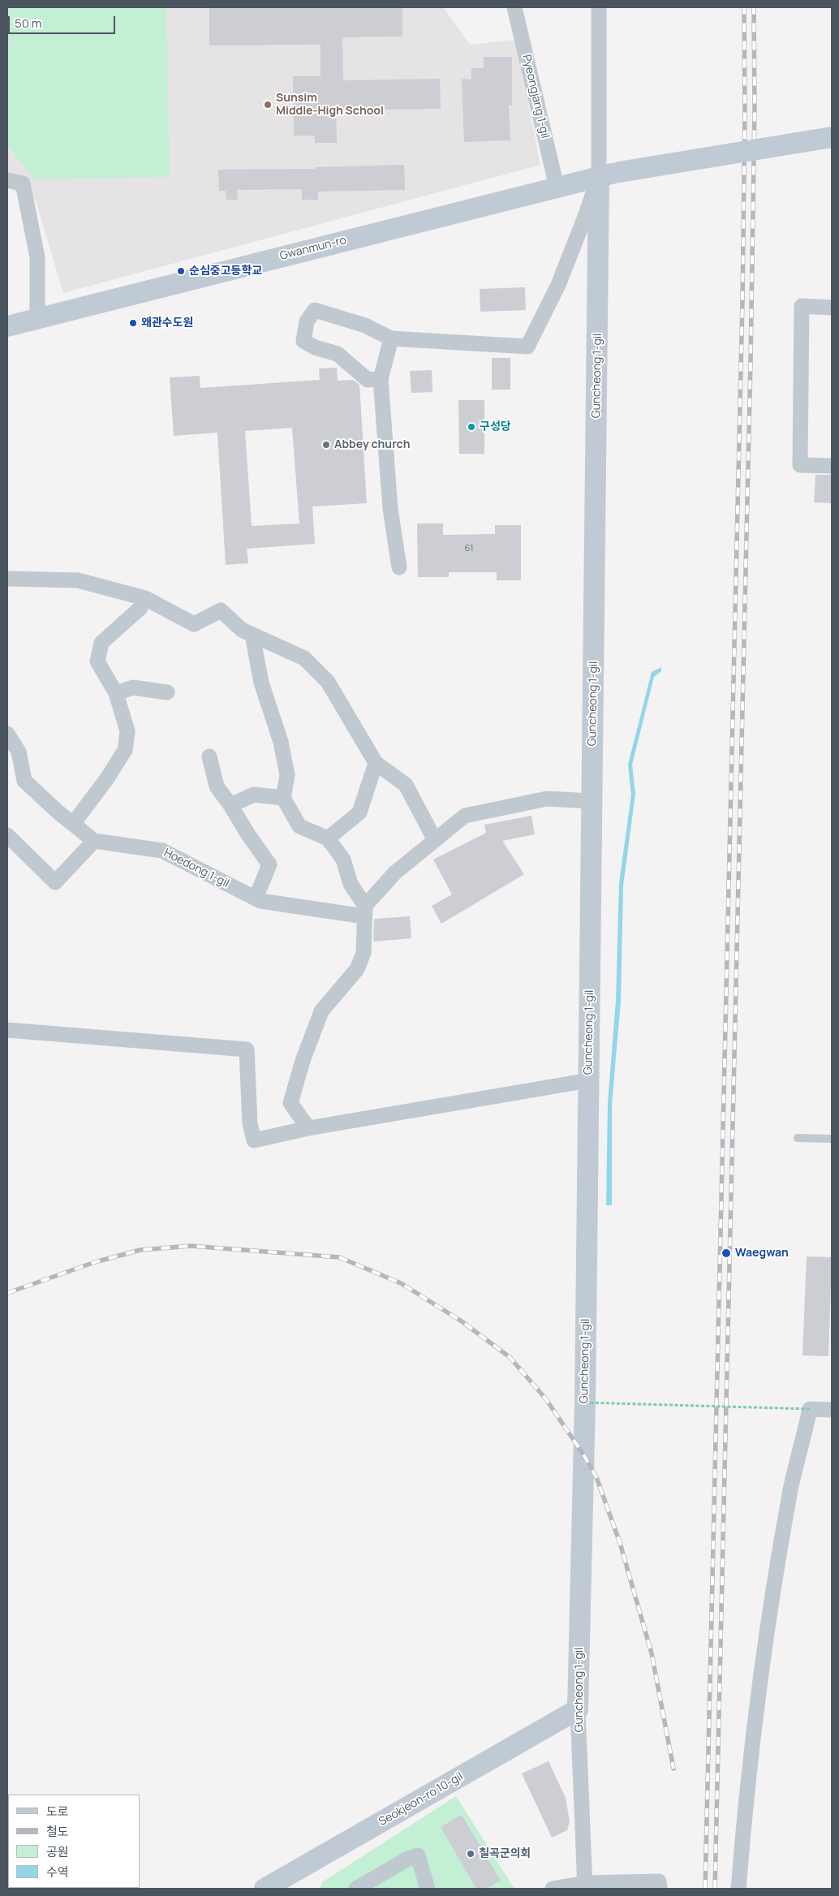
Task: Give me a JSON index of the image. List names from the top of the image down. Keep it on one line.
{"streets":{"street":["Pyeongjang 1-gil","Gwanmun-ro","Guncheong 1-gil","Hoedong 1-gil","Seokjeon-ro 10-gil"]},"crossings":[["Pyeongjang 1-gil","Gwanmun-ro"],["Gwanmun-ro","Guncheong 1-gil"],["Guncheong 1-gil","Seokjeon-ro 10-gil"]],"places":["Sunsim Middle-High School","순심중고등학교","왜관수도원","구성당","Abbey church","Waegwan","칠곡군의회"],"house_numbers":["61"],"legend":["도로","철도","공원","수역"],"scale_bar":"50 m"}
